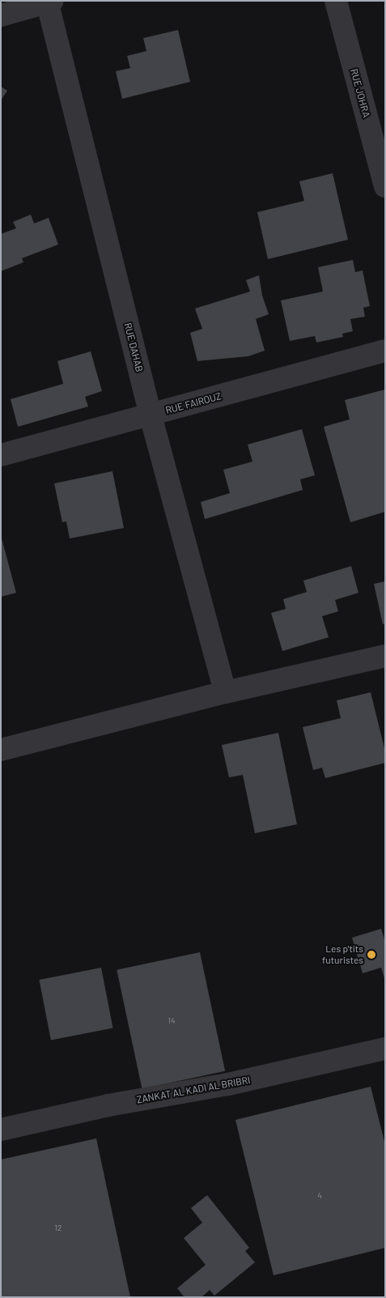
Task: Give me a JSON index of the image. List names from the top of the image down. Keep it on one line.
{"streets":{"street":["RUE JOHRA","RUE DAHAB","RUE FAIROUZ","ZANKAT AL KADI AL BRIBRI"]},"crossings":[["RUE DAHAB","RUE FAIROUZ"]],"places":["Les p'tits futuristes"],"house_numbers":["14","4","12"]}
